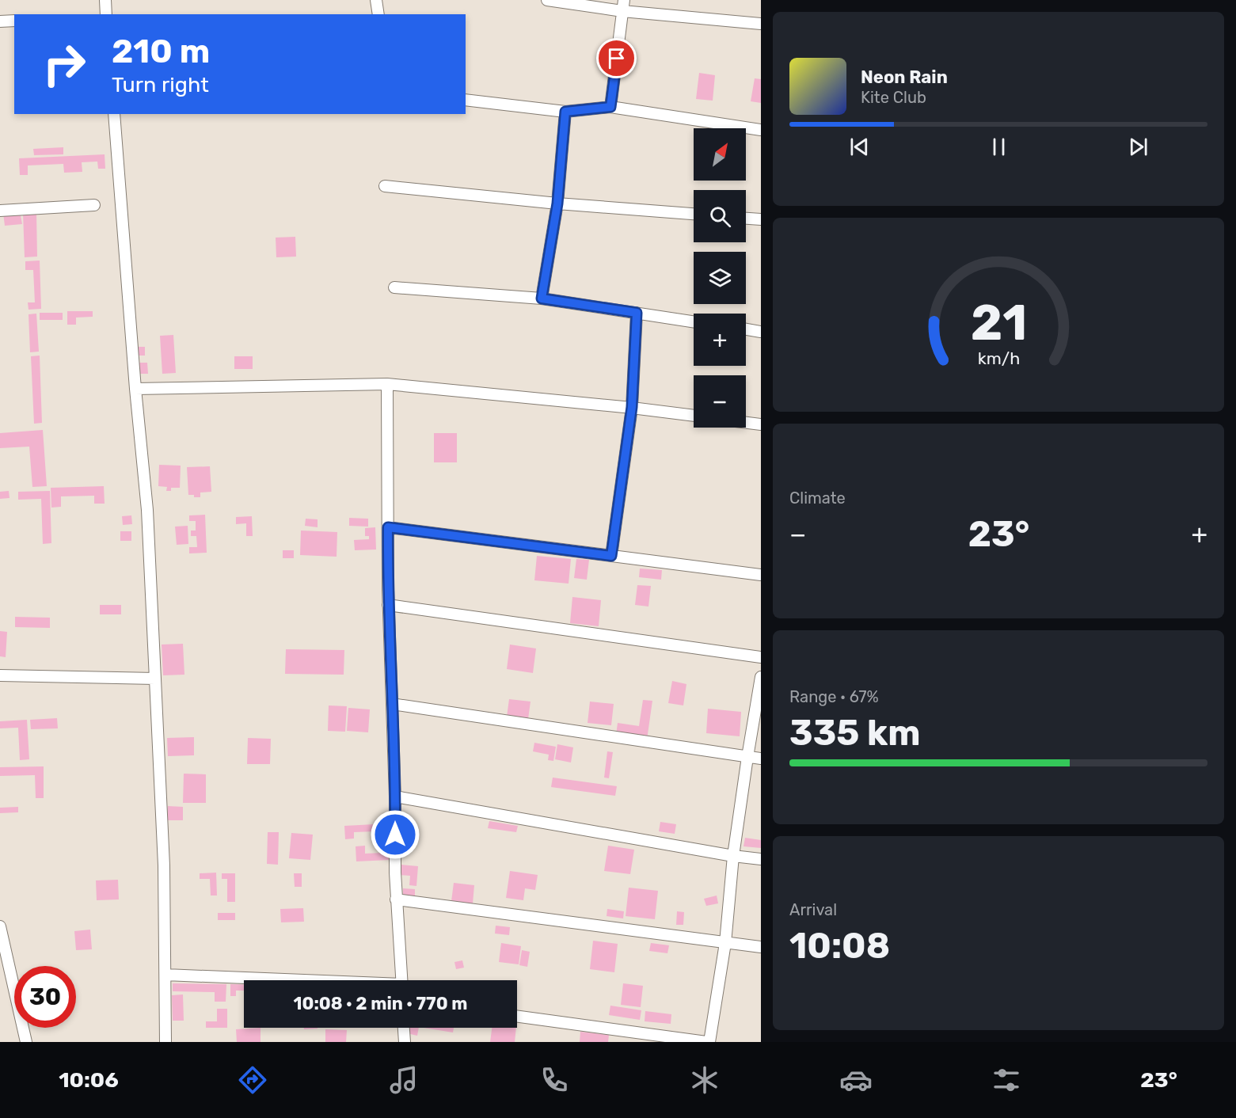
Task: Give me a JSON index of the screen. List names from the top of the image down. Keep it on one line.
{"north":"top right","page":{"turn":["210 m","Turn right"],"song":["Neon Rain","Kite Club"],"map_buttons":["+","−"],"tile":["Climate",["Range · 67%","335 km"],["Arrival","10:08"]],"heat":["−","23°","+"],"limit":"30","trip":"10:08 · 2 min · 770 m","tabs":["10:06","23°"],"gauge":["21","km/h"]}}
